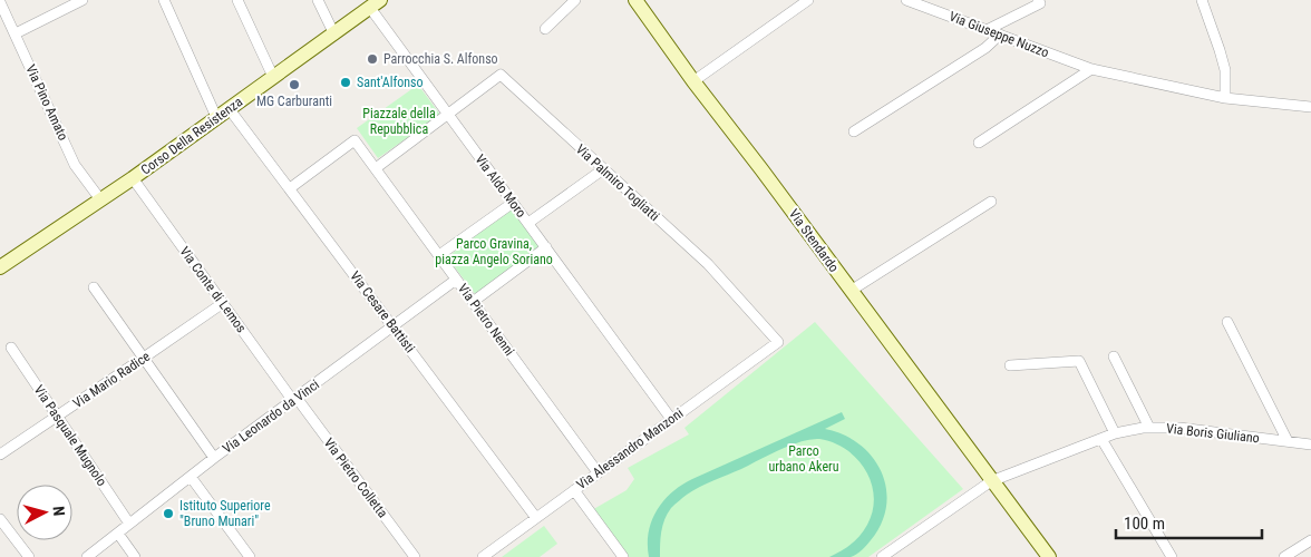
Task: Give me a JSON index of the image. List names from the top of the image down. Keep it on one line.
{"streets":{"street":["Via Giuseppe Nuzzo","Via Pino Amato","Corso Della Resistenza","Via Palmiro Togliatti","Via Aldo Moro","Via Stendardo","Via Conte di Lemos","Via Cesare Battisti","Via Pietro Nenni","Via Mario Radice","Via Leonardo da Vinci","Via Boris Giuliano","Via Pasquale Mugnolo","Via Alessandro Manzoni","Via Pietro Colletta"]},"crossings":[["Via Pino Amato","Corso Della Resistenza"],["Corso Della Resistenza","Via Aldo Moro"],["Corso Della Resistenza","Via Conte di Lemos"],["Corso Della Resistenza","Via Cesare Battisti"],["Via Palmiro Togliatti","Via Aldo Moro"],["Via Palmiro Togliatti","Via Alessandro Manzoni"],["Via Aldo Moro","Via Alessandro Manzoni"],["Via Stendardo","Via Boris Giuliano"],["Via Conte di Lemos","Via Mario Radice"],["Via Conte di Lemos","Via Leonardo da Vinci"],["Via Conte di Lemos","Via Pietro Colletta"],["Via Cesare Battisti","Via Pietro Nenni"],["Via Cesare Battisti","Via Leonardo da Vinci"],["Via Cesare Battisti","Via Alessandro Manzoni"],["Via Pietro Nenni","Via Leonardo da Vinci"],["Via Pietro Nenni","Via Alessandro Manzoni"],["Via Mario Radice","Via Pasquale Mugnolo"],["Via Leonardo da Vinci","Via Pasquale Mugnolo"],["Via Leonardo da Vinci","Via Pietro Colletta"]],"parks":["Piazzale della Repubblica","Parco Gravina, piazza Angelo Soriano","Parco urbano Akeru"],"places":["Parrocchia S. Alfonso","Sant'Alfonso","MG Carburanti","Istituto Superiore \"Bruno Munari\""],"scale_bar":"100 m","north":"right"}
